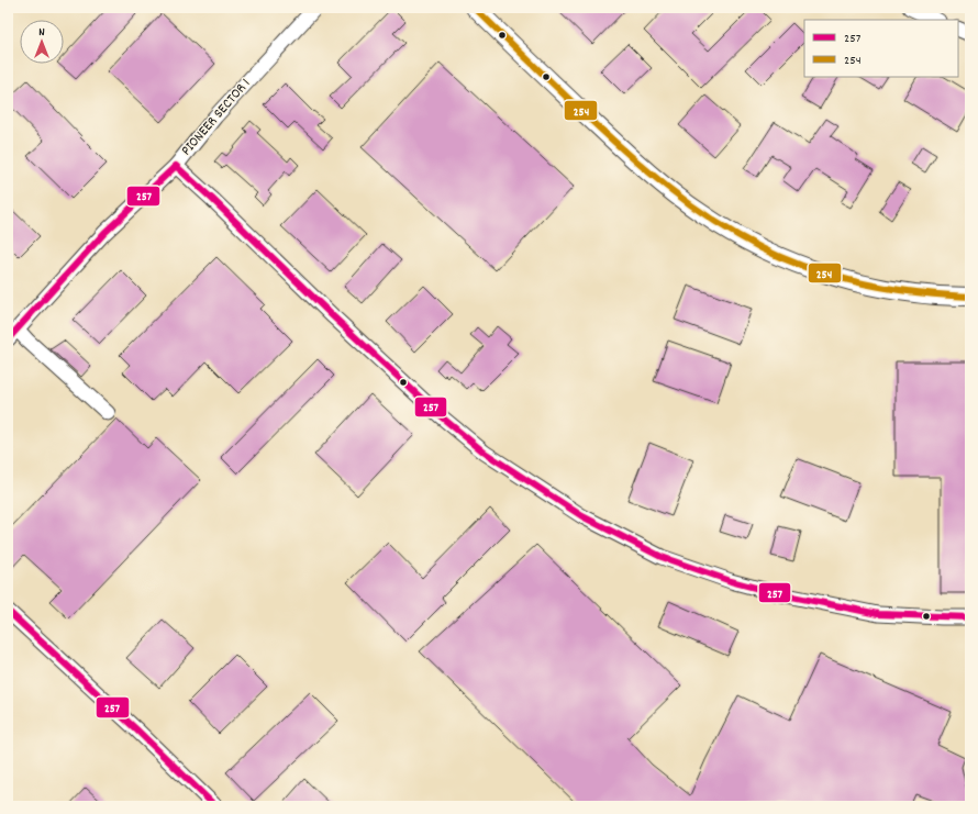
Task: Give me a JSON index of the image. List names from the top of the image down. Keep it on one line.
{"streets":{"street":["PIONEER SECTOR 1"]},"lines":["transit line 254","transit line 257"],"legend":["257","254"],"north":"top"}
